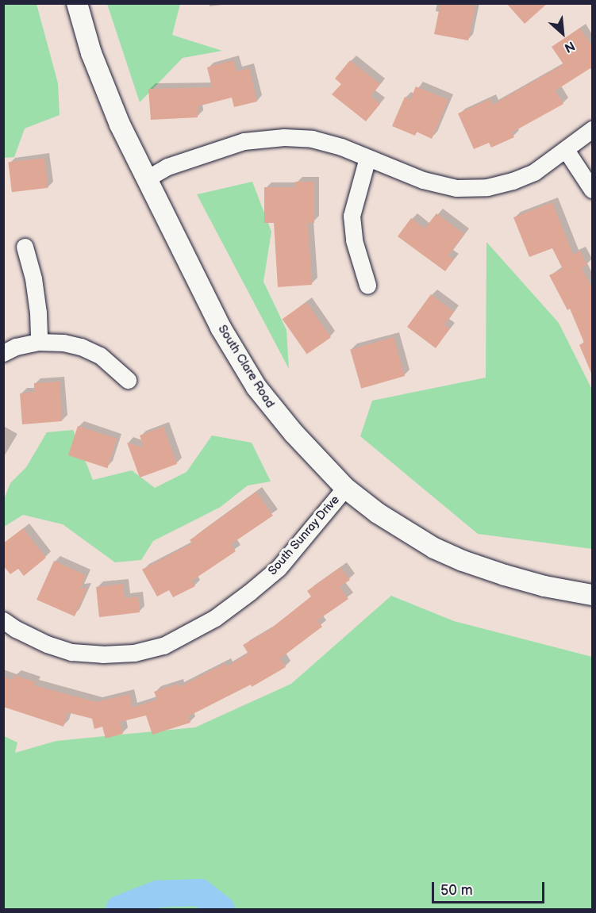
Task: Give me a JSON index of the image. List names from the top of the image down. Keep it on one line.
{"streets":{"street":["South Clare Road","South Sunray Drive"]},"crossings":[["South Clare Road","South Sunray Drive"]],"scale_bar":"50 m","north":"bottom right"}
